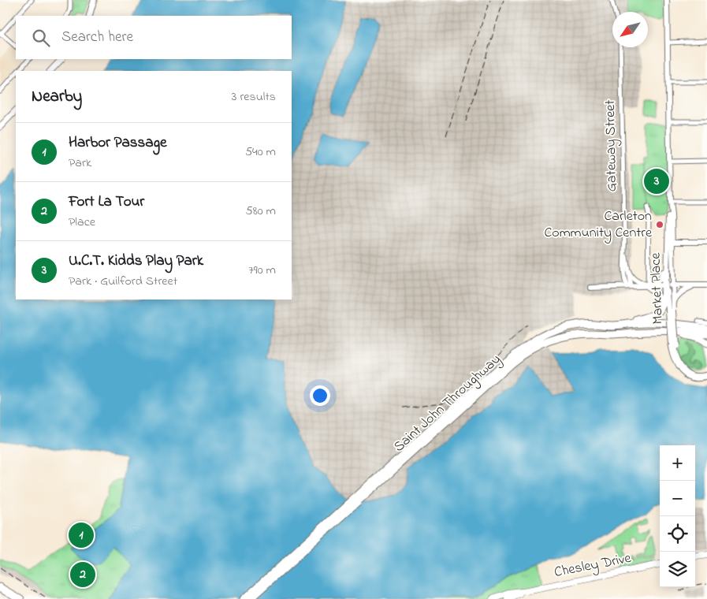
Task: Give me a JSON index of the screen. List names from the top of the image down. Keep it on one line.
{"streets":{"highway":["Saint John Throughway"],"main road":["Chesley Drive"],"street":["Gateway Street","Market Place"]},"places":["Carleton Community Centre"],"north":"bottom left","page":{"search":"Search here","heading":["Nearby","3 results"],"list":[{"mark":"1","name":"Harbor Passage","note":"Park","value":"540 m"},{"mark":"2","name":"Fort La Tour","note":"Place","value":"580 m"},{"mark":"3","name":"U.C.T. Kidds Play Park","note":"Park · Guilford Street","value":"790 m"}],"pins":["3","1","2"],"map_buttons":["+","−"]}}
